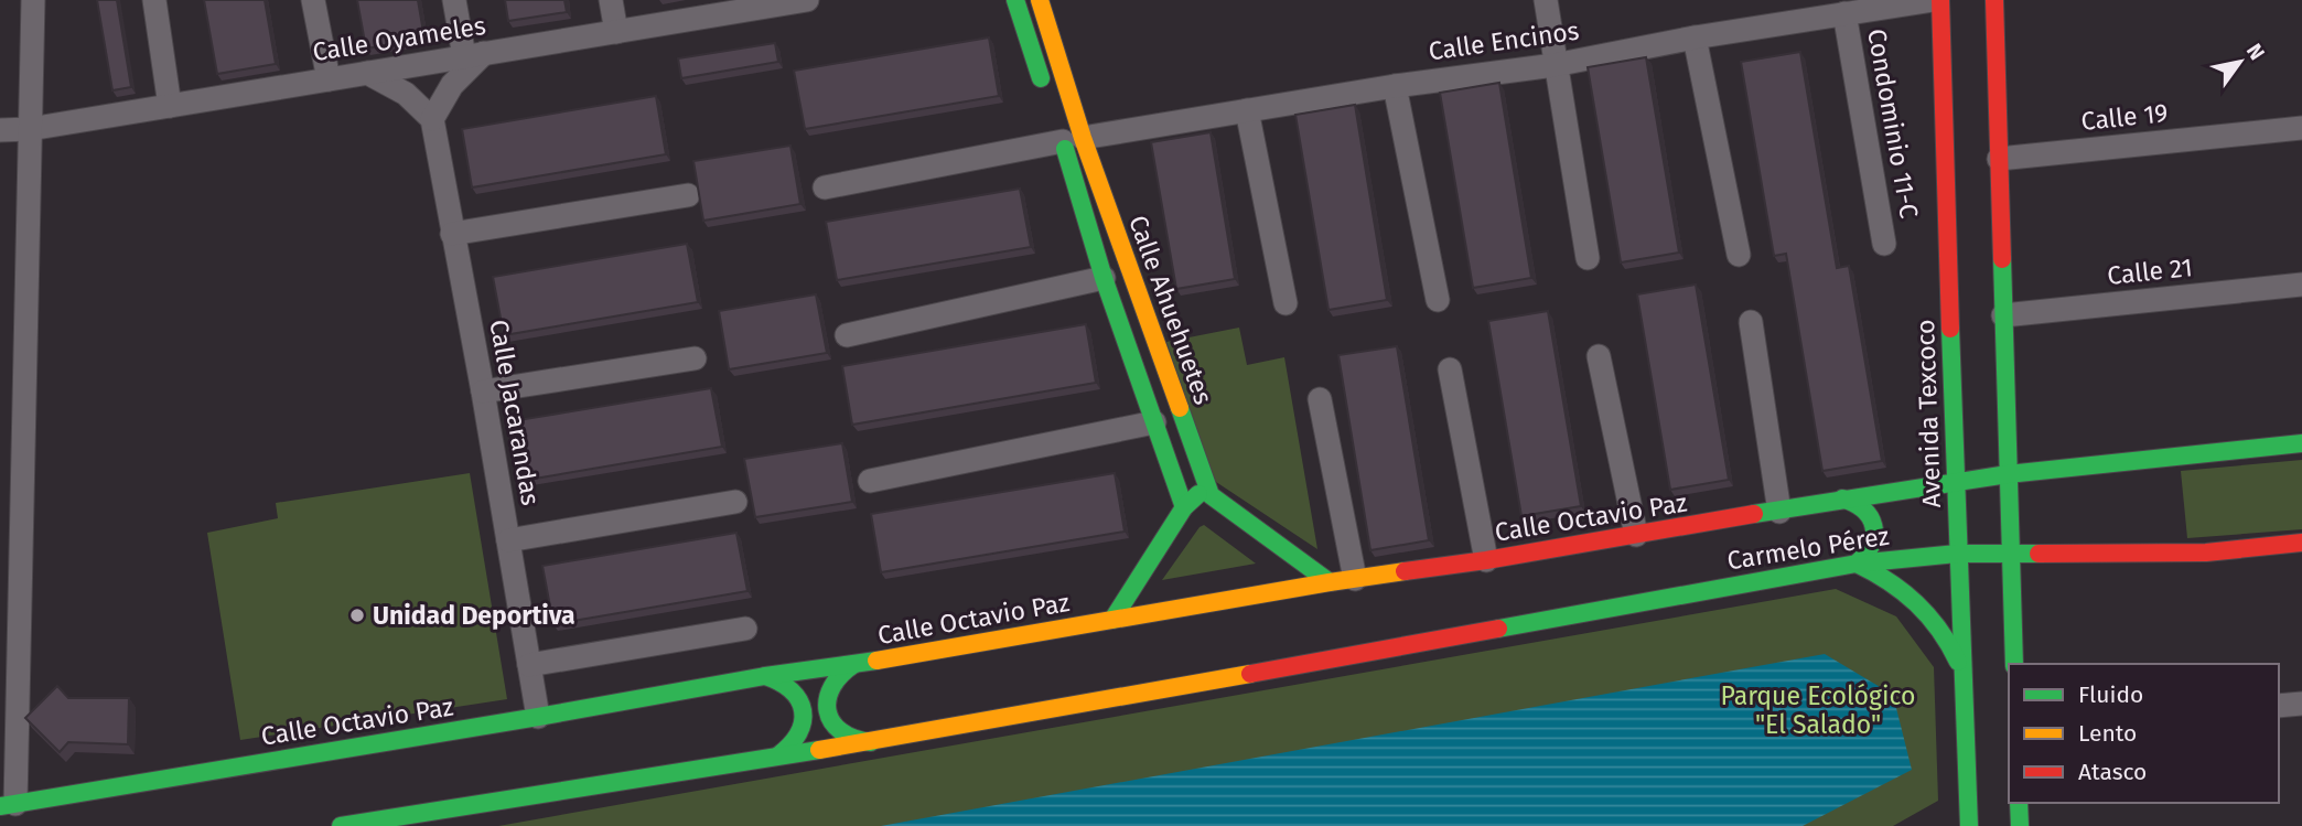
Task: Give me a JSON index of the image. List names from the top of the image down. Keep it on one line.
{"streets":{"street":["Calle Oyameles","Calle Encinos","Calle 19","Condominio 11-C","Calle 21","Calle Ahuehuetes","Calle Jacarandas","Avenida Texcoco","Calle Octavio Paz","Carmelo Pérez"]},"crossings":[["Calle Encinos","Condominio 11-C"],["Calle Encinos","Calle Ahuehuetes"],["Calle Jacarandas","Calle Octavio Paz"],["Avenida Texcoco","Calle Octavio Paz"],["Avenida Texcoco","Carmelo Pérez"]],"parks":["Parque Ecológico \"El Salado\""],"places":["Unidad Deportiva"],"legend":["Fluido","Lento","Atasco"],"north":"top right"}
